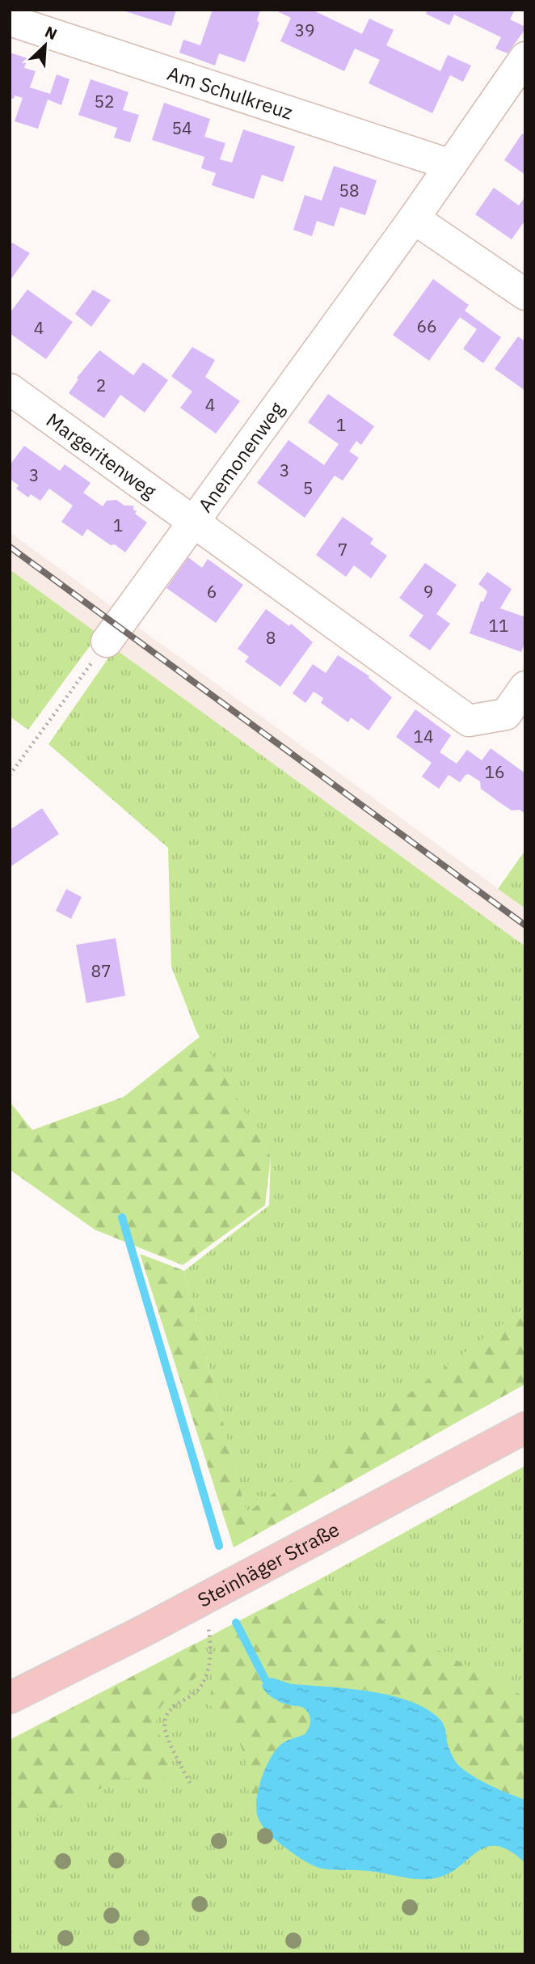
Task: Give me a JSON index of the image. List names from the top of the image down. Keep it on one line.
{"streets":{"main road":["Steinhäger Straße"],"street":["Am Schulkreuz","Margeritenweg","Anemonenweg"]},"crossings":[["Am Schulkreuz","Anemonenweg"],["Margeritenweg","Anemonenweg"]],"house_numbers":["39","52","54","58","66","4","2","4","1","3","3","5","1","7","6","9","11","8","14","16","87"],"north":"top right"}
